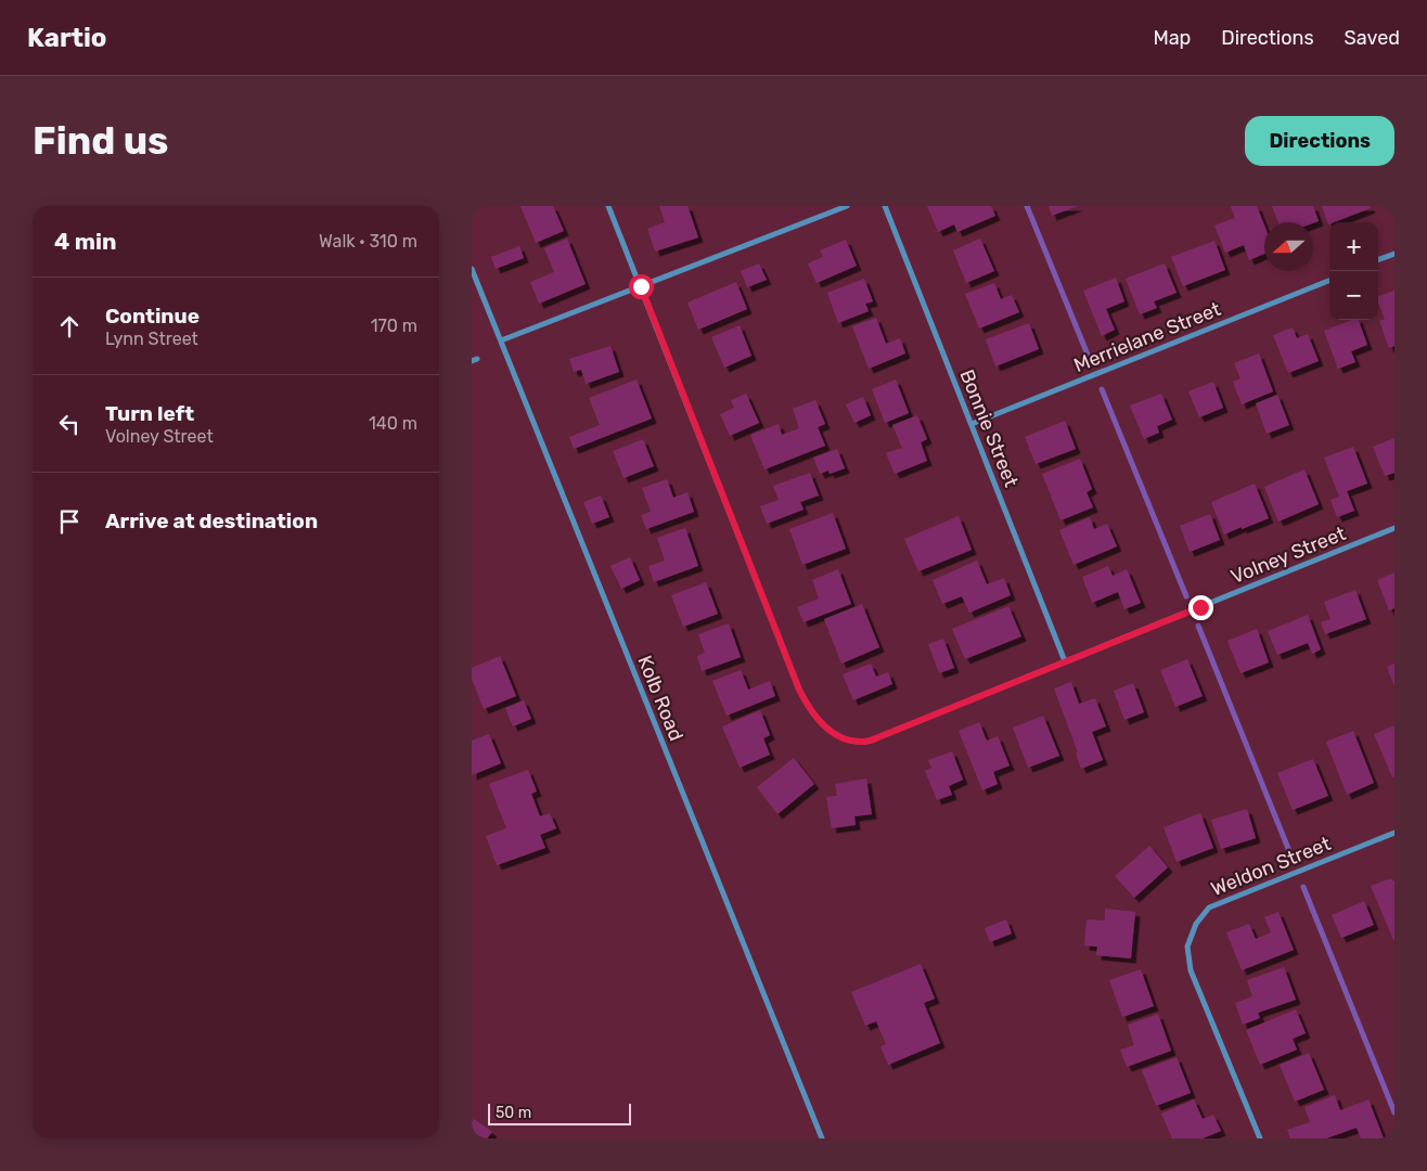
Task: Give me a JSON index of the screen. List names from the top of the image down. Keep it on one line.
{"streets":{"street":["Merrielane Street","Bonnie Street","Volney Street","Kolb Road","Weldon Street"]},"crossings":[["Merrielane Street","Bonnie Street"],["Bonnie Street","Volney Street"]],"scale_bar":"50 m","north":"left","page":{"header":"Kartio","nav":["Map","Directions","Saved"],"buttons":"Directions","title":"Find us","heading":["4 min","Walk · 310 m"],"map_buttons":["+","−"],"list":[["Continue","Lynn Street","170 m"],["Turn left","Volney Street","140 m"],"Arrive at destination"],"scale":"50 m"}}
